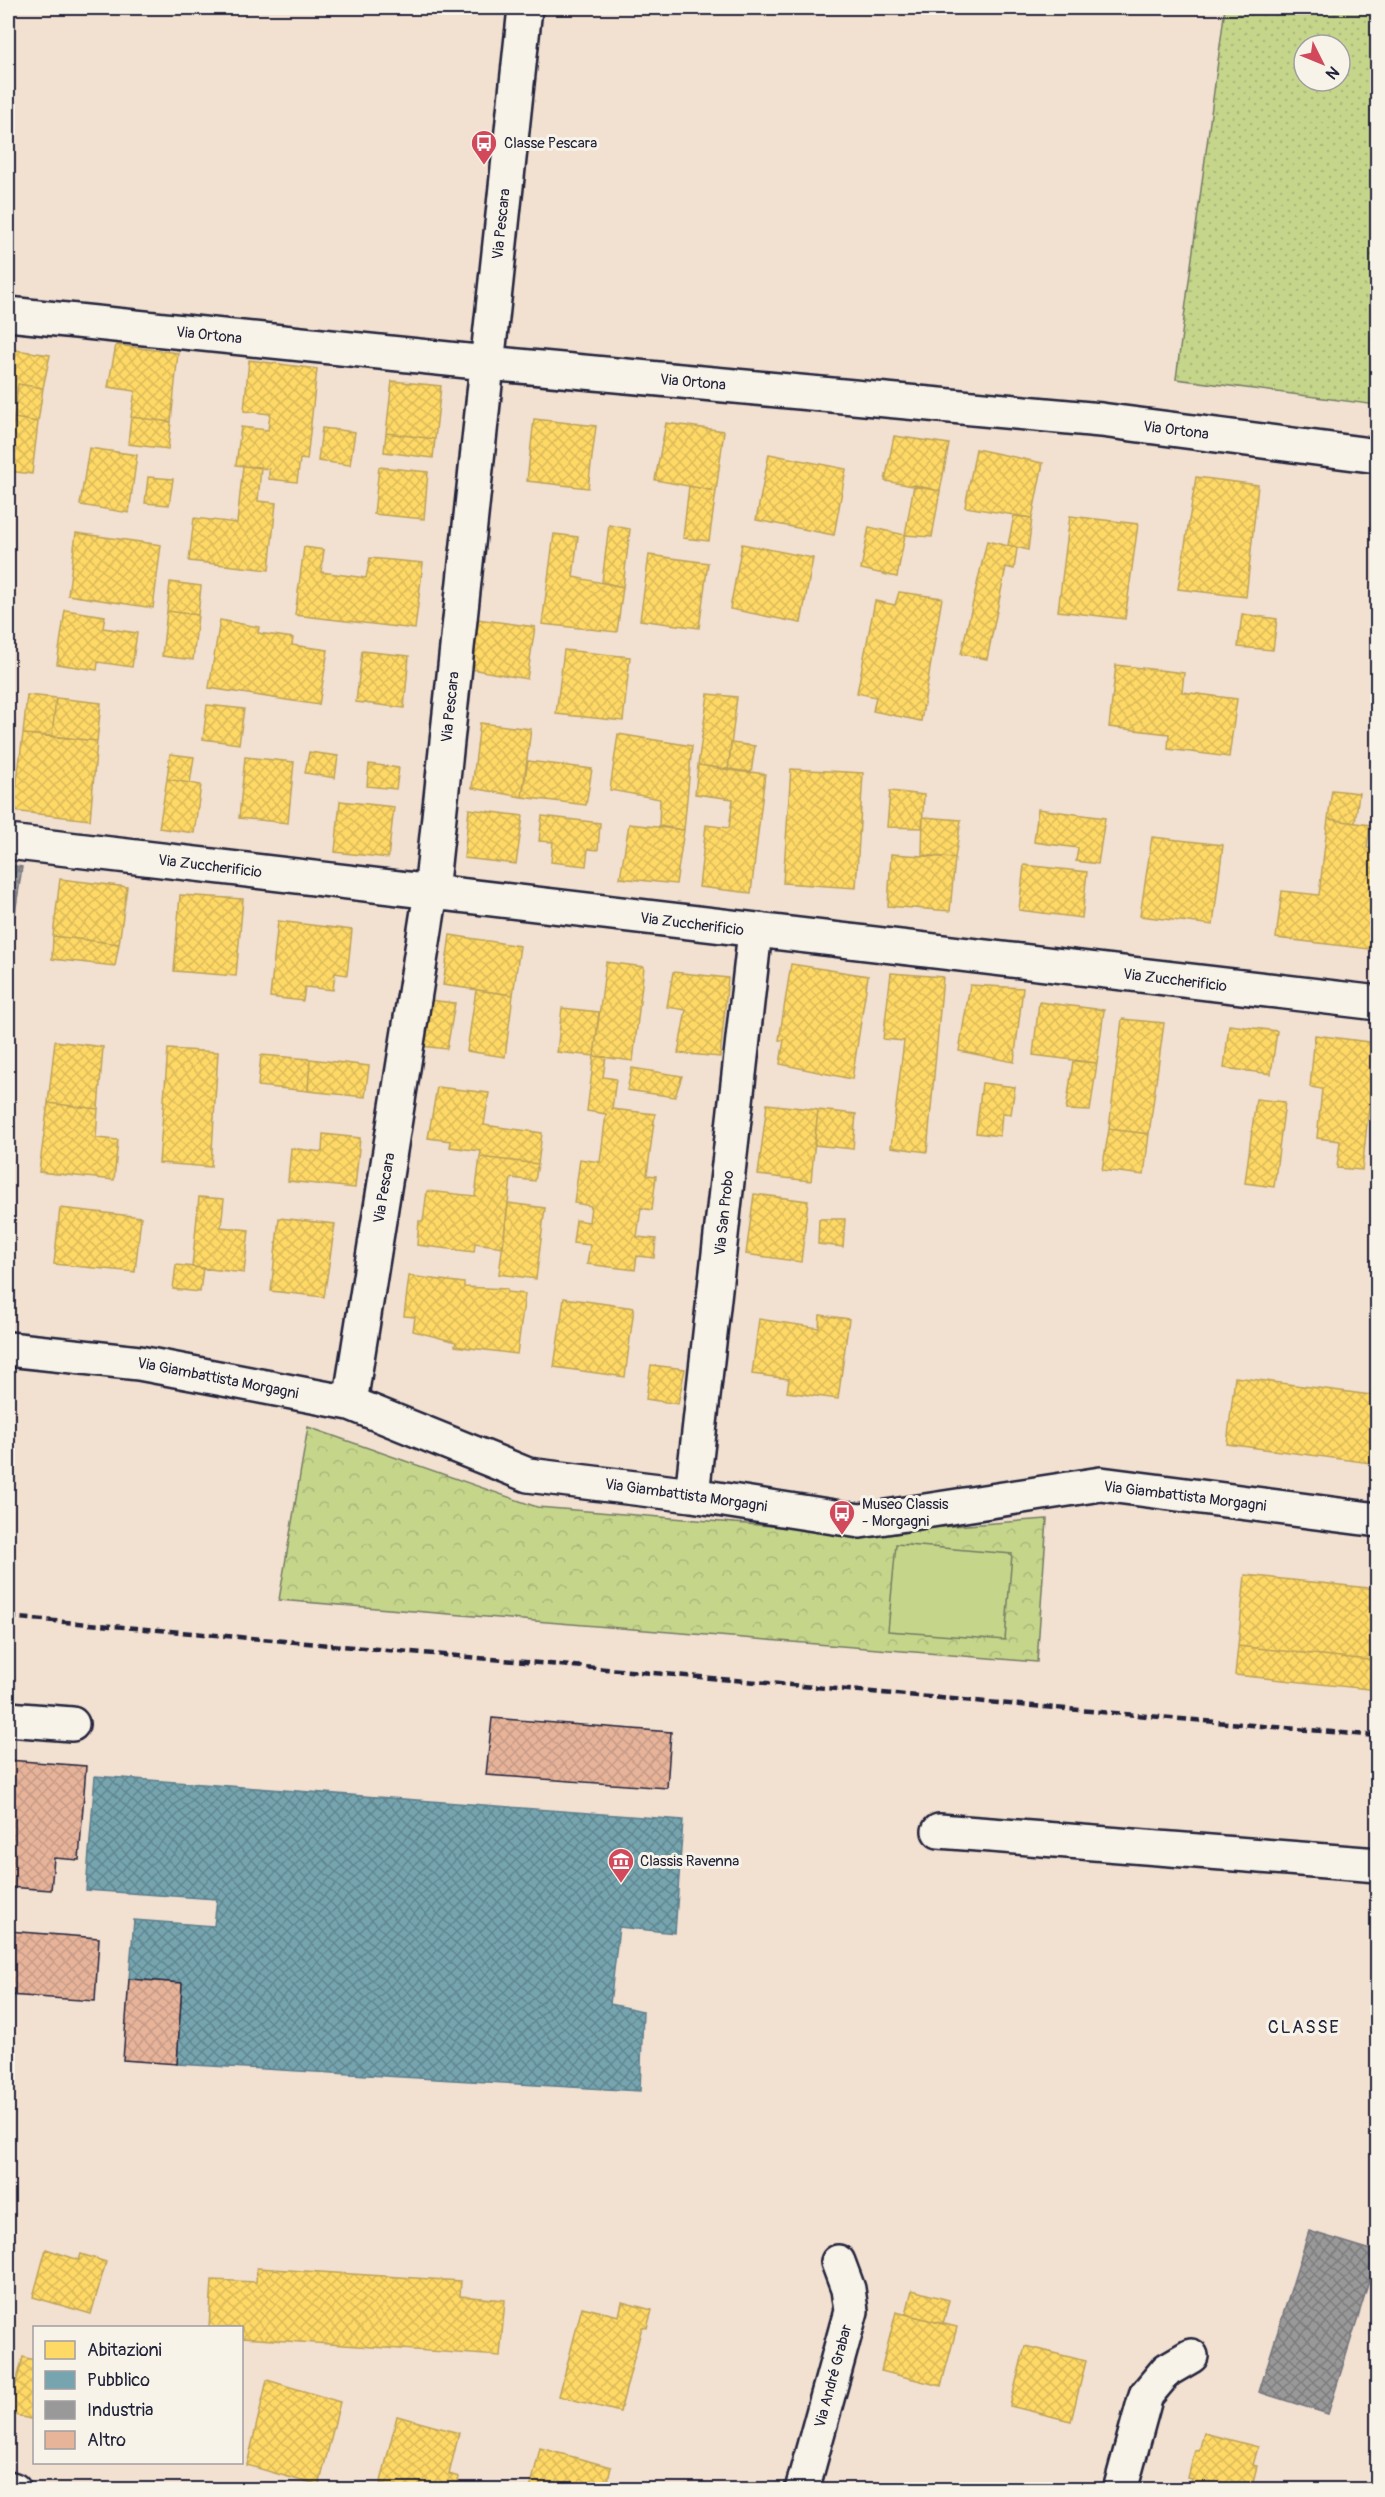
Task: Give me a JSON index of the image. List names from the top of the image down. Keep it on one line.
{"streets":{"street":["Via Pescara","Via Ortona","Via Zuccherificio","Via San Probo","Via Giambattista Morgagni","Via André Grabar"]},"crossings":[["Via Pescara","Via Ortona"],["Via Pescara","Via Zuccherificio"],["Via Pescara","Via Giambattista Morgagni"],["Via Zuccherificio","Via San Probo"],["Via San Probo","Via Giambattista Morgagni"]],"districts":["CLASSE"],"places":{"bus stop":["Classe Pescara","Museo Classis - Morgagni"],"museum":["Classis Ravenna"]},"legend":["Abitazioni","Pubblico","Industria","Altro"],"north":"bottom right"}
